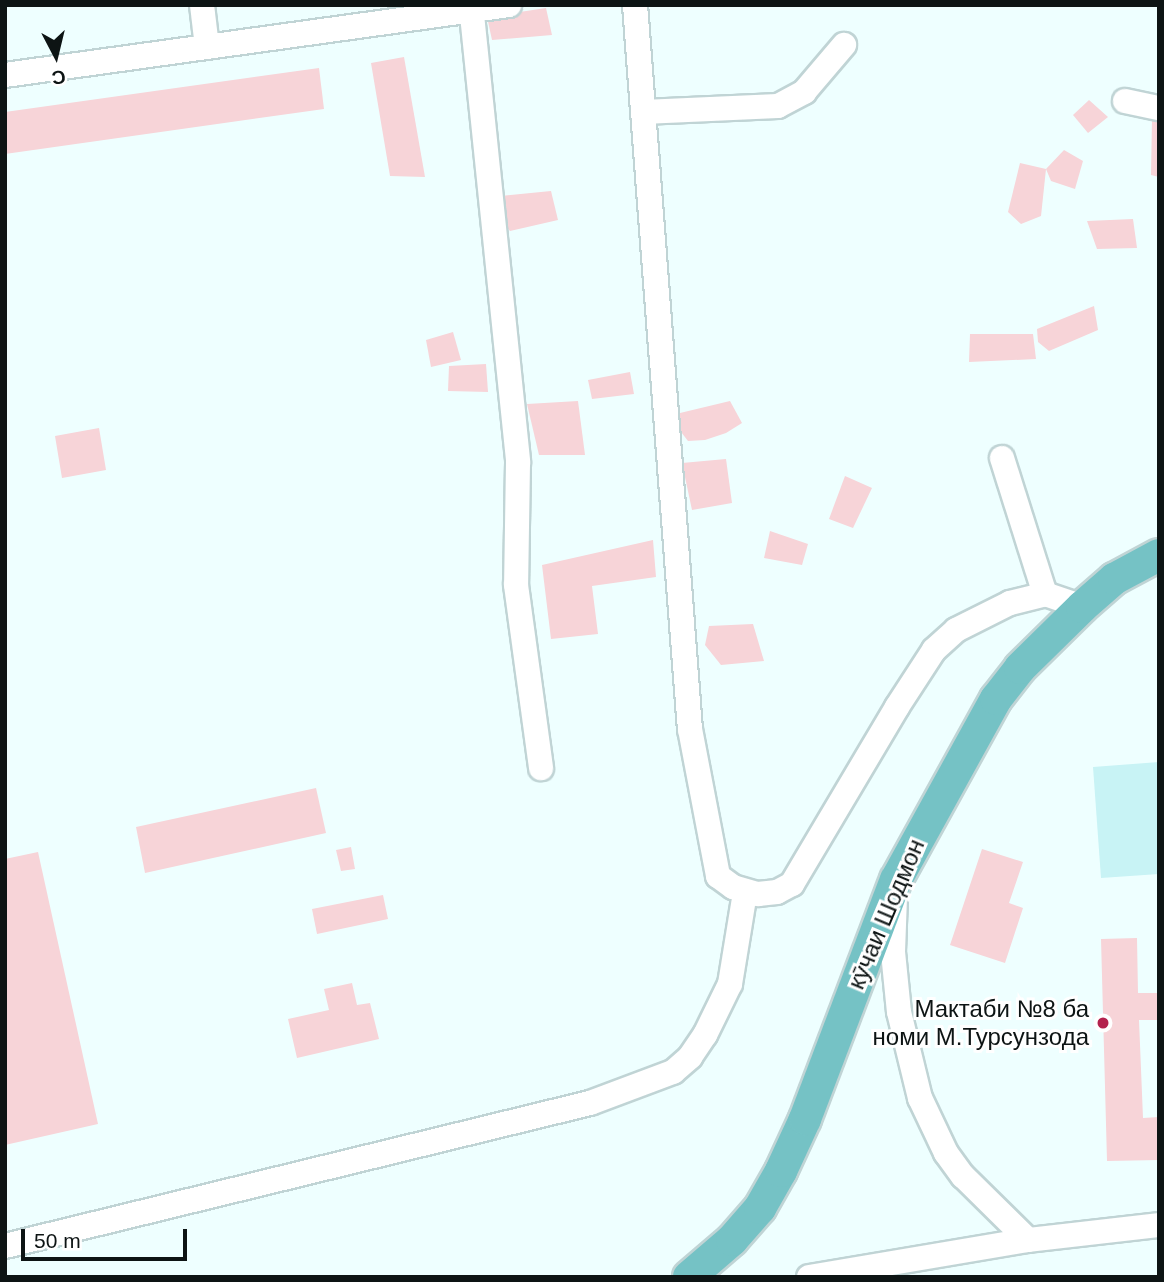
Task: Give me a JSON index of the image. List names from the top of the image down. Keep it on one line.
{"streets":{"main road":["кӯчаи Шодмон"]},"places":["Мактаби №8 ба номи М.Турсунзода"],"scale_bar":"50 m","north":"bottom"}
